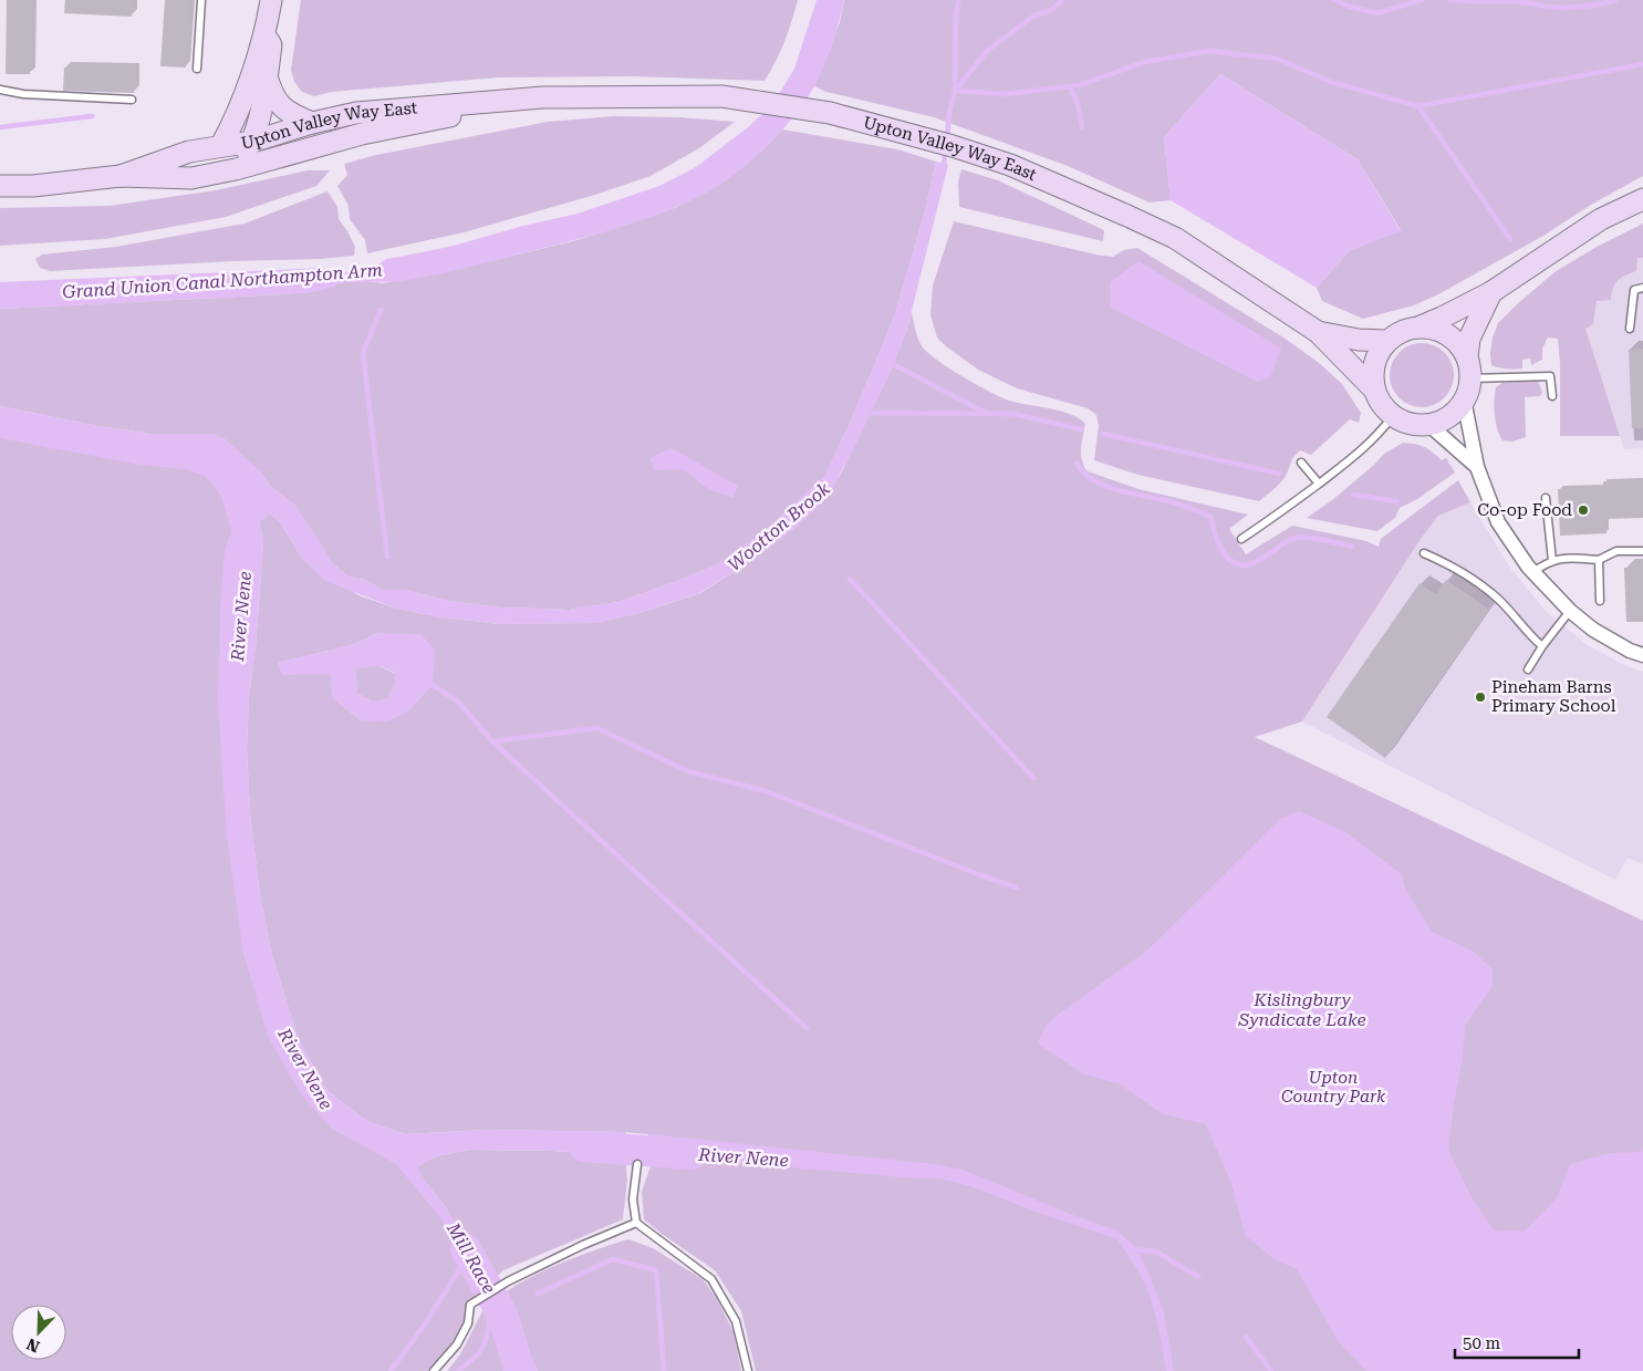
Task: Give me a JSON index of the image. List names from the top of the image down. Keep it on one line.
{"streets":{"street":["Upton Valley Way East"]},"water":["Grand Union Canal Northampton Arm","Wootton Brook","River Nene","Kislingbury Syndicate Lake","Mill Race"],"parks":["Upton Country Park"],"places":["Co-op Food","Pineham Barns Primary School"],"scale_bar":"50 m","north":"bottom left"}
